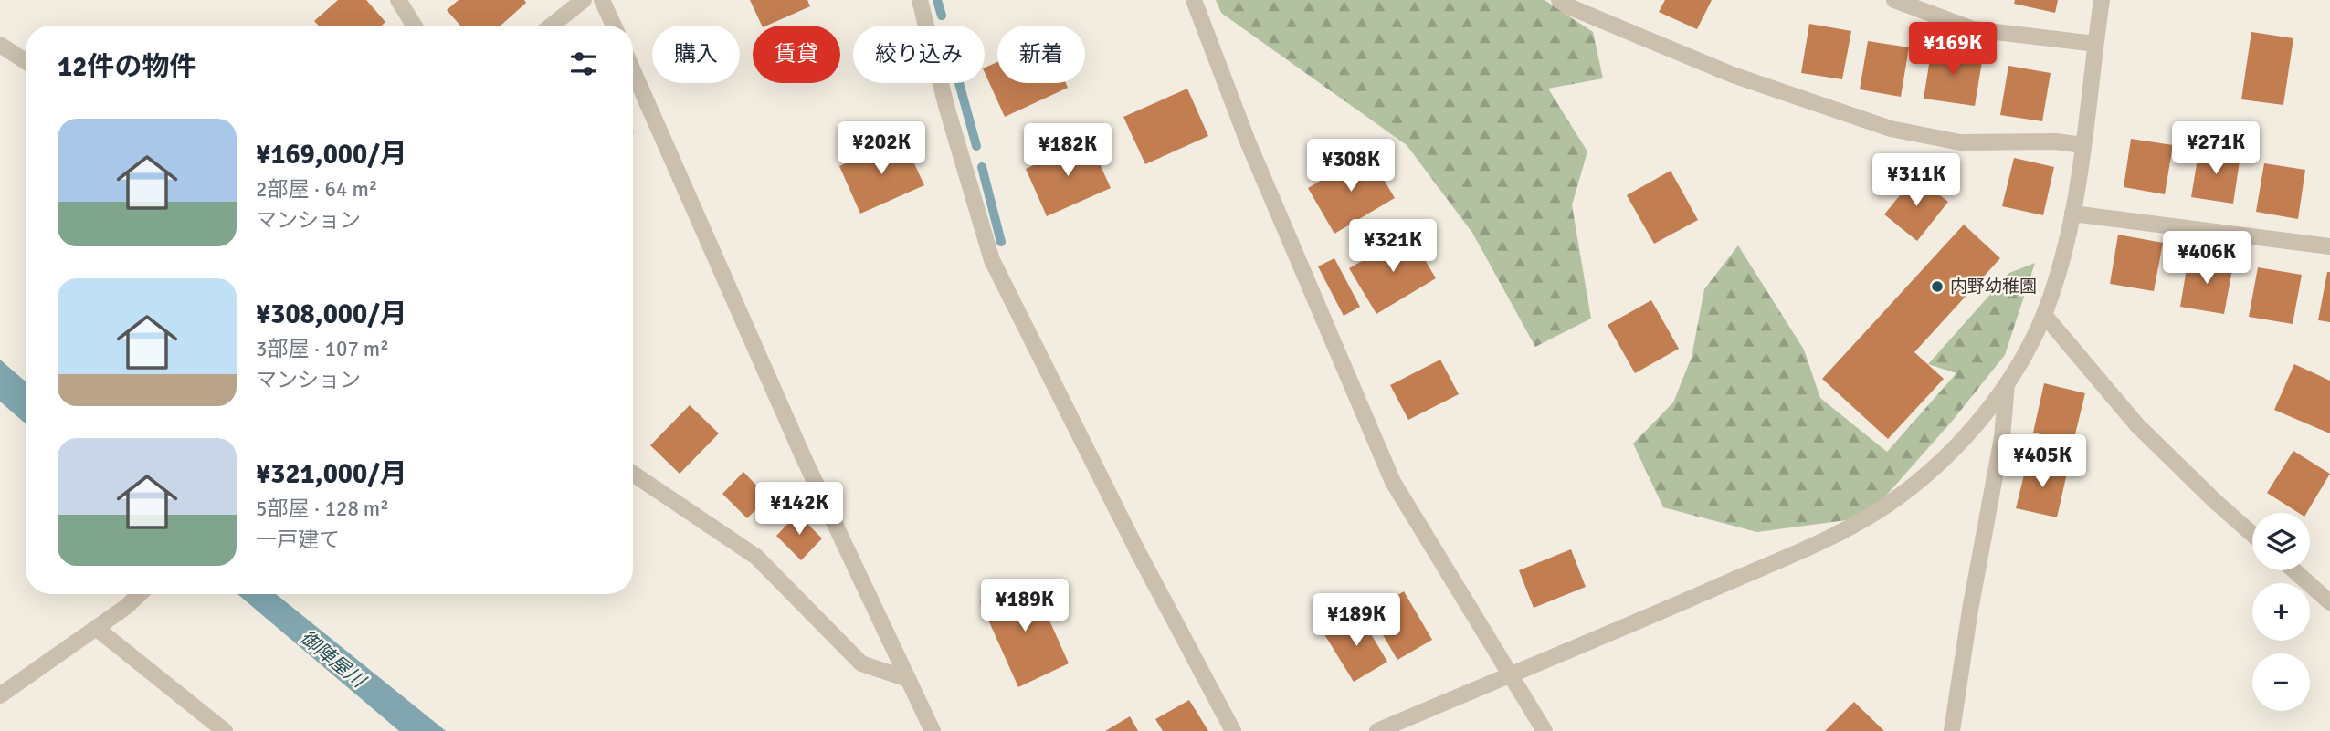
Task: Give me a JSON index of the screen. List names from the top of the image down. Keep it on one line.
{"water":["御陣屋川"],"places":["内野幼稚園"],"page":{"price":["¥169K","¥202K","¥271K","¥182K","¥308K","¥311K","¥321K","¥406K","¥405K","¥142K","¥189K","¥189K"],"chip":["購入","賃貸","絞り込み","新着"],"heading":"12件の物件","list":[{"name":"¥169,000/月","note":"2部屋 · 64 m² · マンション"},{"name":"¥308,000/月","note":"3部屋 · 107 m² · マンション"},{"name":"¥321,000/月","note":"5部屋 · 128 m² · 一戸建て"}],"map_buttons":["+","−"]}}
